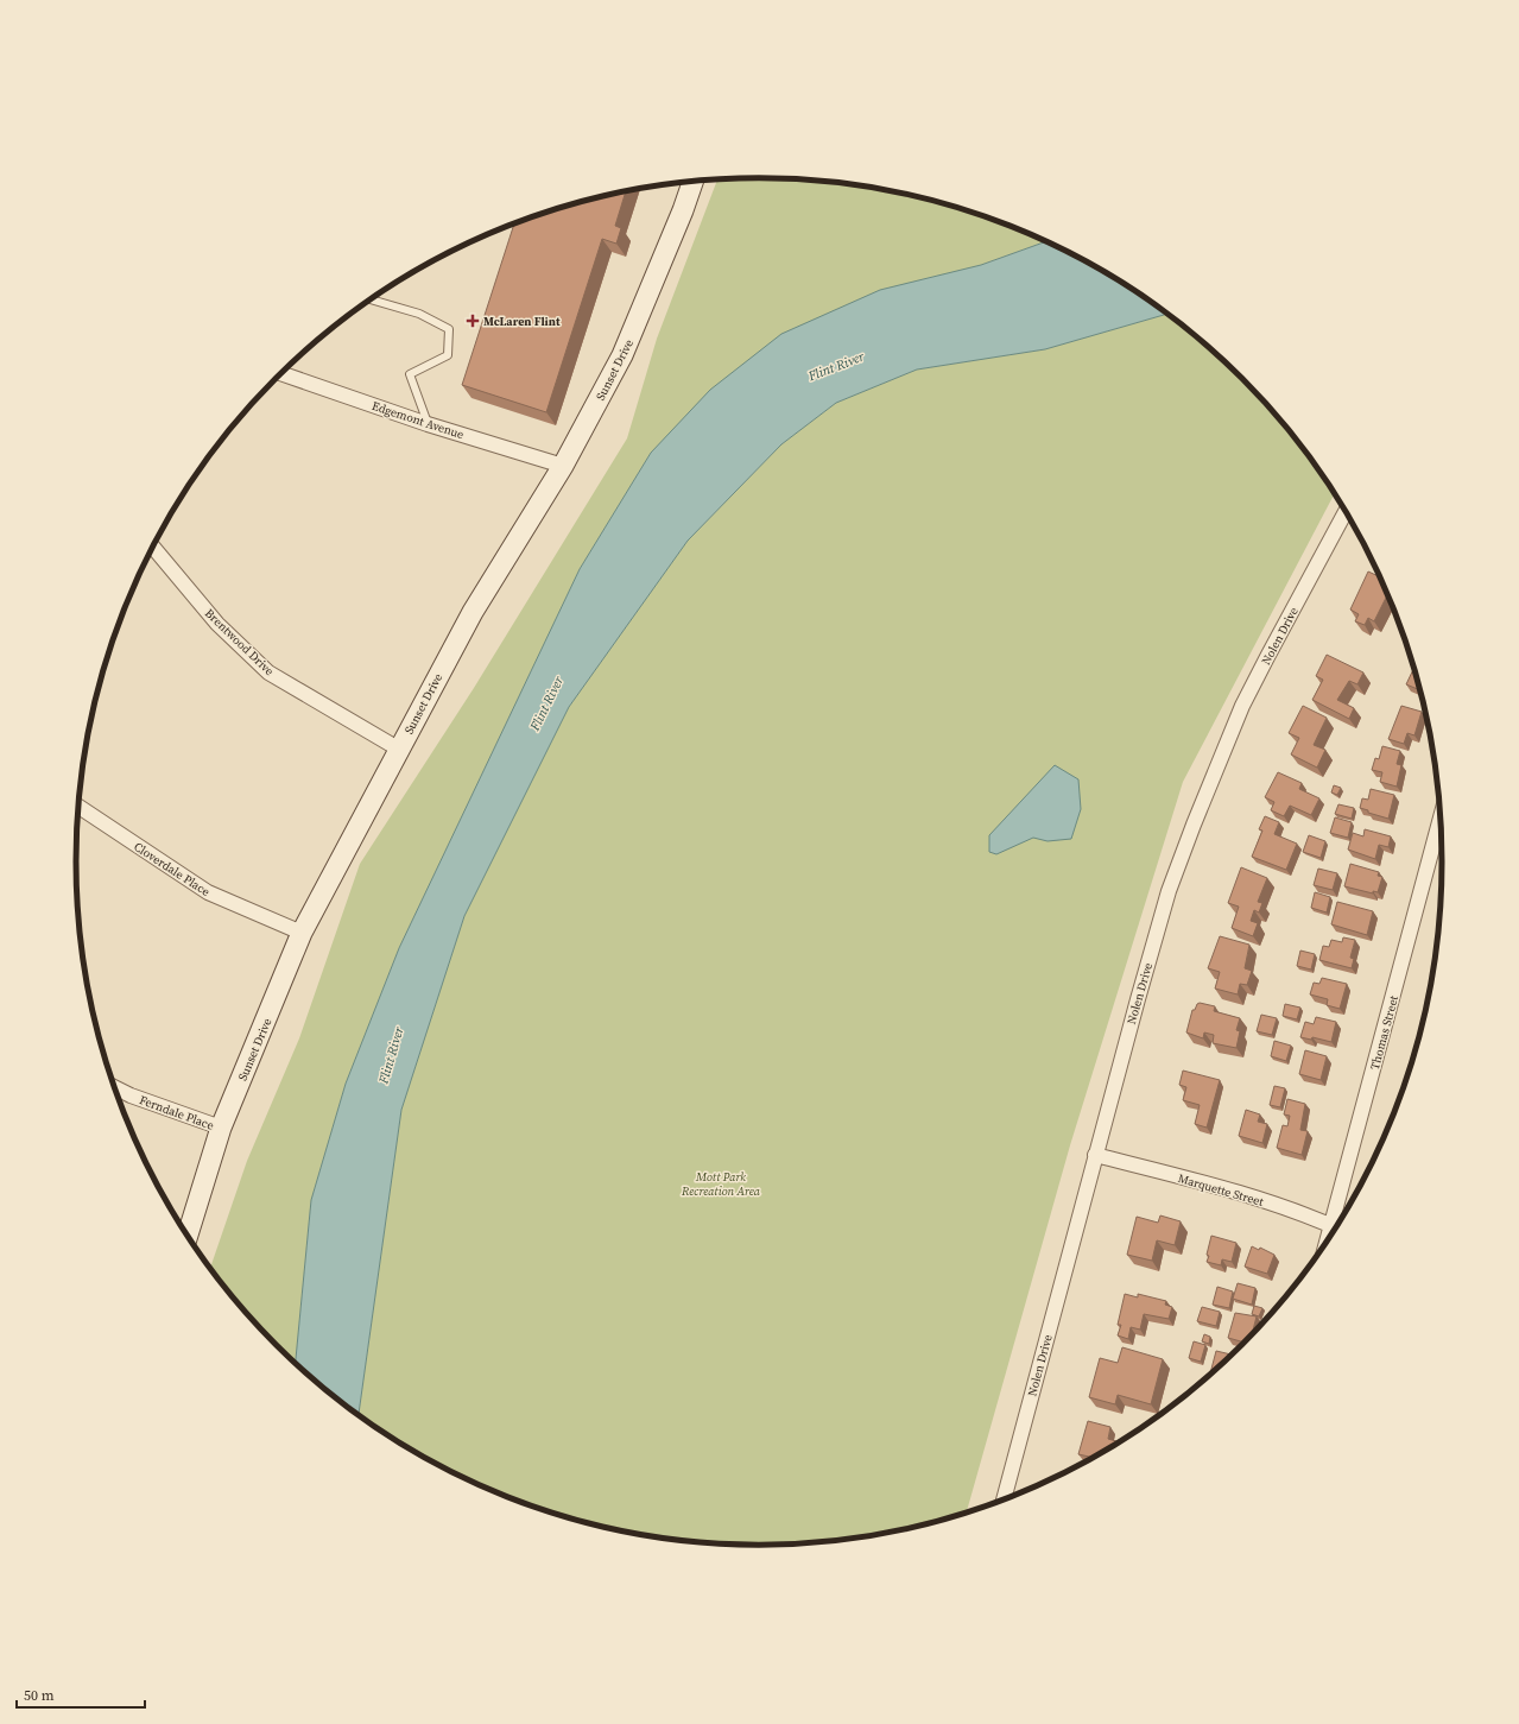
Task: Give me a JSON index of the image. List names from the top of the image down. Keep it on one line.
{"streets":{"street":["Sunset Drive","Edgemont Avenue","Nolen Drive","Brentwood Drive","Cloverdale Place","Thomas Street","Ferndale Place","Marquette Street"]},"crossings":[["Sunset Drive","Edgemont Avenue"],["Sunset Drive","Brentwood Drive"],["Sunset Drive","Cloverdale Place"],["Sunset Drive","Ferndale Place"],["Nolen Drive","Marquette Street"]],"water":["Flint River"],"parks":["Mott Park Recreation Area"],"places":{"health":["McLaren Flint"]},"scale_bar":"50 m"}
